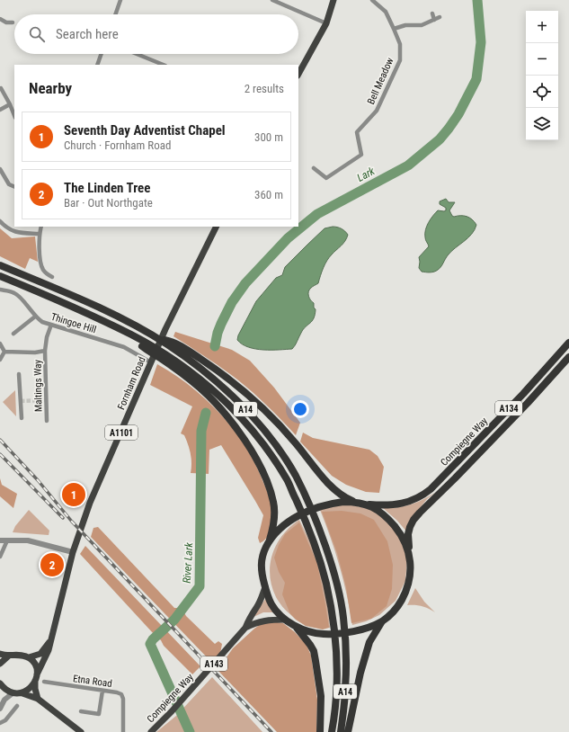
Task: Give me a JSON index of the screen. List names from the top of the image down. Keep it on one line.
{"streets":{"highway":["A134","A14","Compiegne Way"],"main road":["Fornham Road","A1101","A143"],"street":["Bell Meadow","Thingoe Hill","Maltings Way","Etna Road"]},"crossings":[["Thingoe Hill","Fornham Road"],["Thingoe Hill","Maltings Way"],["Fornham Road","A1101"],["A14","Compiegne Way"]],"water":["Lark","River Lark"],"page":{"map_buttons":["+","−"],"search":"Search here","heading":["Nearby","2 results"],"list":[{"mark":"1","name":"Seventh Day Adventist Chapel","note":"Church · Fornham Road","value":"300 m"},{"mark":"2","name":"The Linden Tree","note":"Bar · Out Northgate","value":"360 m"}],"pins":["1","2"]}}
